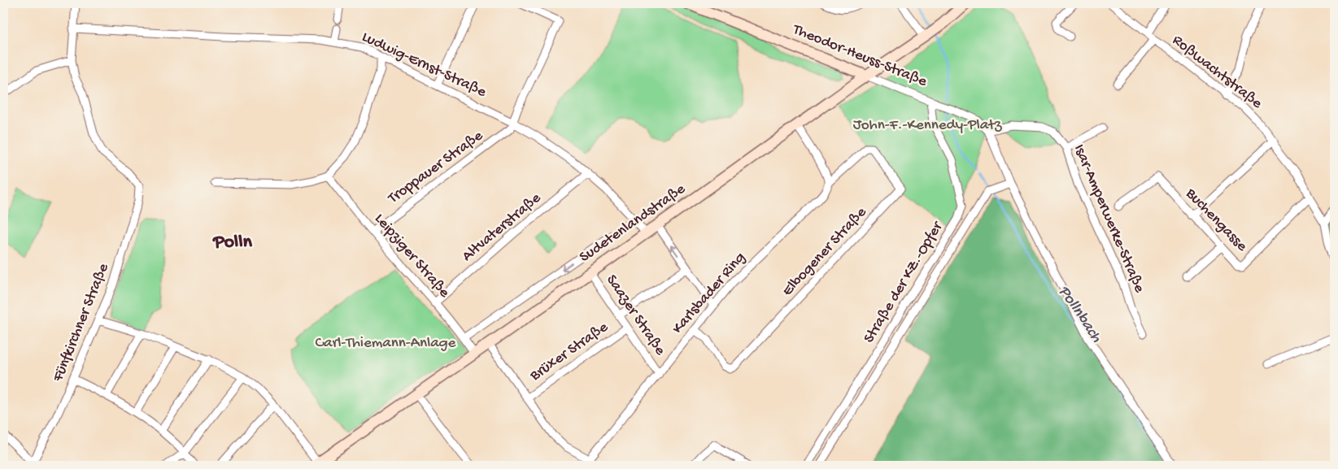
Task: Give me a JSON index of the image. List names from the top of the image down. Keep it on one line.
{"streets":{"street":["Theodor-Heuss-Straße","Ludwig-Ernst-Straße","Roßwachtstraße","Troppauer Straße","Isar-Amperwerke-Straße","Buchengasse","Sudetenlandstraße","Altvaterstraße","Elbogener Straße","Leipziger Straße","Straße der KZ.-Opfer","Karlsbader Ring","Saazer Straße","Fünfkirchner Straße","Brüxer Straße"]},"crossings":[["Theodor-Heuss-Straße","Isar-Amperwerke-Straße"],["Theodor-Heuss-Straße","Sudetenlandstraße"],["Theodor-Heuss-Straße","Straße der KZ.-Opfer"],["Ludwig-Ernst-Straße","Troppauer Straße"],["Ludwig-Ernst-Straße","Sudetenlandstraße"],["Ludwig-Ernst-Straße","Altvaterstraße"],["Roßwachtstraße","Buchengasse"],["Troppauer Straße","Leipziger Straße"],["Sudetenlandstraße","Leipziger Straße"],["Sudetenlandstraße","Karlsbader Ring"],["Sudetenlandstraße","Saazer Straße"],["Altvaterstraße","Leipziger Straße"],["Elbogener Straße","Karlsbader Ring"],["Karlsbader Ring","Saazer Straße"],["Karlsbader Ring","Brüxer Straße"],["Saazer Straße","Brüxer Straße"]],"districts":["Polln"],"water":["Pollnbach"],"parks":["John-F.-Kennedy-Platz","Carl-Thiemann-Anlage"]}
